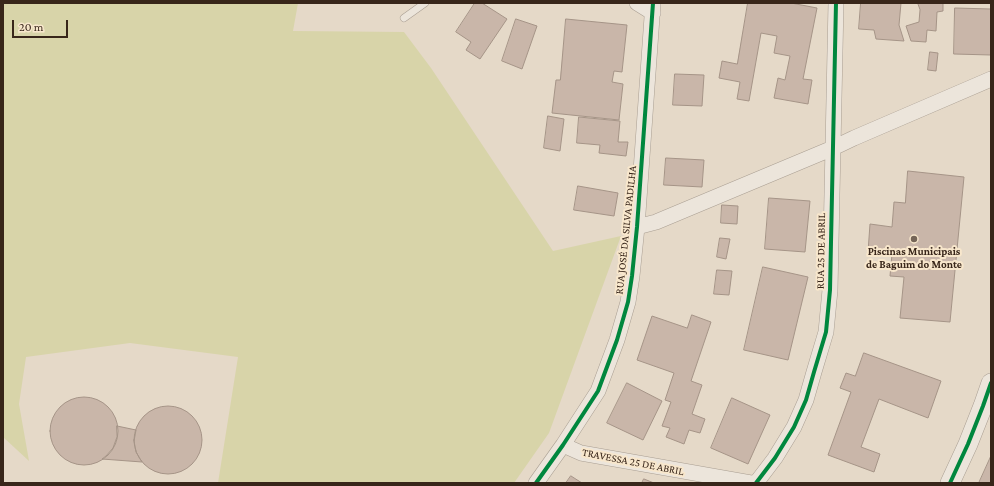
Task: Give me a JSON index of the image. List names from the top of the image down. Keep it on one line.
{"streets":{"street":["RUA JOSÉ DA SILVA PADILHA","RUA 25 DE ABRIL","TRAVESSA 25 DE ABRIL"]},"crossings":[["RUA JOSÉ DA SILVA PADILHA","TRAVESSA 25 DE ABRIL"]],"places":["Piscinas Municipais de Baguim do Monte"],"scale_bar":"20 m"}
